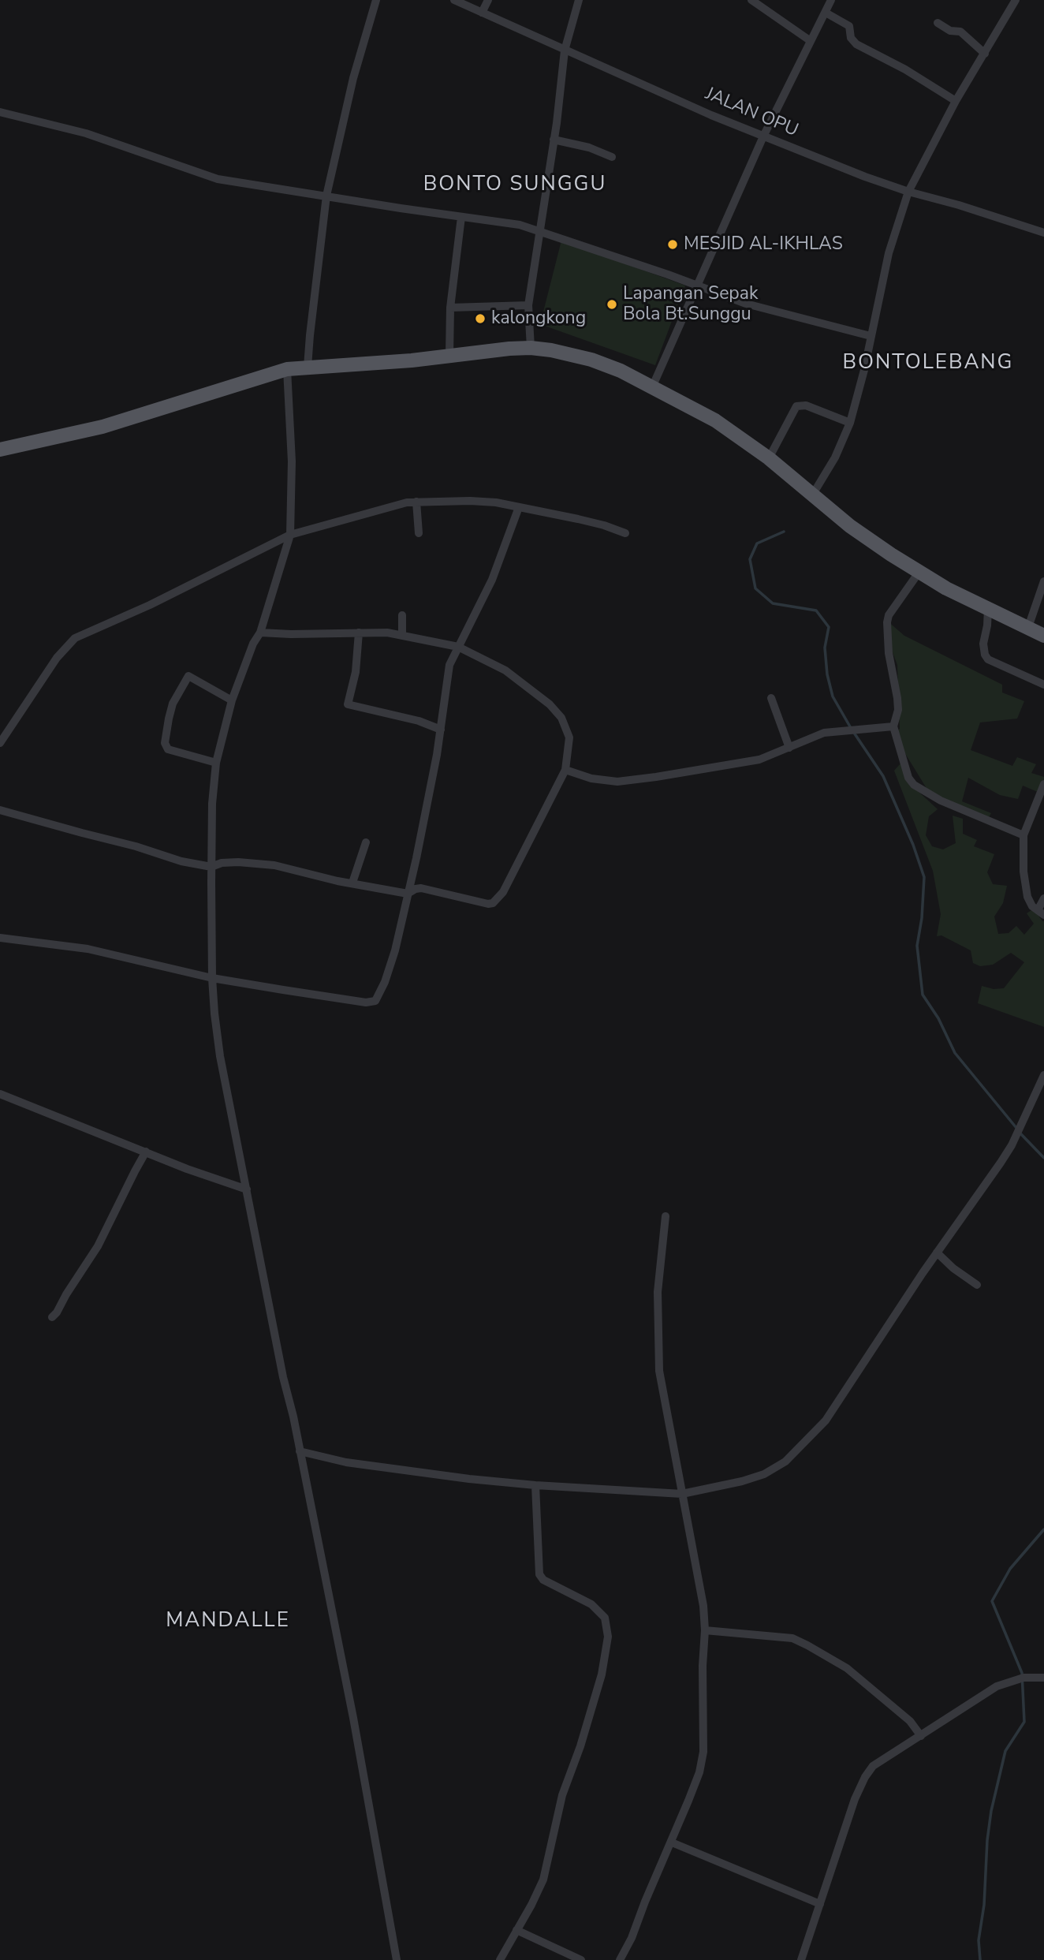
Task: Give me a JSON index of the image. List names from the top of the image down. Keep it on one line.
{"streets":{"street":["JALAN OPU"]},"districts":["BONTO SUNGGU","BONTOLEBANG","MANDALLE"],"places":["MESJID AL-IKHLAS","Lapangan Sepak Bola Bt.Sunggu","kalongkong"]}
